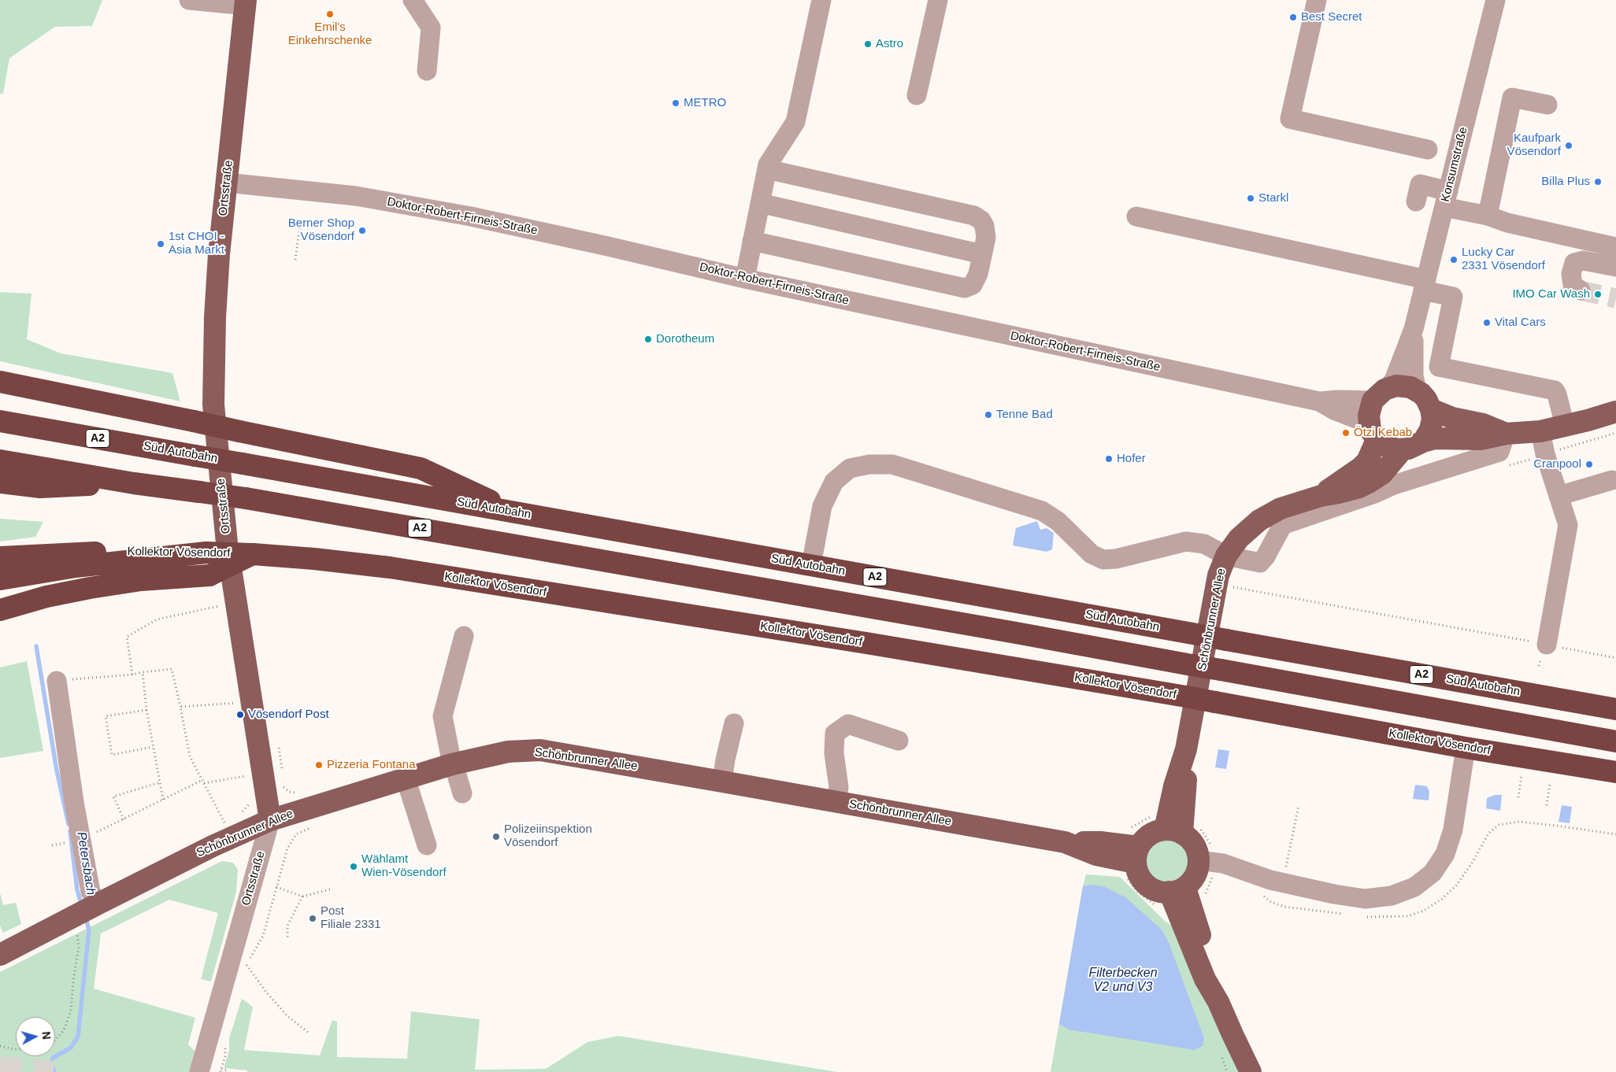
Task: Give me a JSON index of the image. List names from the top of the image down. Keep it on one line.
{"streets":{"highway":["A2","Süd Autobahn","Kollektor Vösendorf"],"main road":["Ortsstraße","Schönbrunner Allee"],"street":["Konsumstraße","Doktor-Robert-Firneis-Straße"]},"crossings":[["Konsumstraße","Doktor-Robert-Firneis-Straße"],["Konsumstraße","Schönbrunner Allee"],["Ortsstraße","Doktor-Robert-Firneis-Straße"],["Ortsstraße","Schönbrunner Allee"],["Doktor-Robert-Firneis-Straße","Schönbrunner Allee"]],"water":["Petersbach","Filterbecken V2 und V3"],"places":["Emil's Einkehrschenke","Best Secret","Astro","METRO","Kaufpark Vösendorf","Billa Plus","Starkl","Berner Shop Vösendorf","1st CHOI - Asia Markt","Lucky Car 2331 Vösendorf","IMO Car Wash","Vital Cars","Dorotheum","Tenne Bad","Ötzi Kebab","Hofer","Cranpool","Vösendorf Post","Pizzeria Fontana","Polizeiinspektion Vösendorf","Wählamt Wien-Vösendorf","Post Filiale 2331"],"north":"right"}
